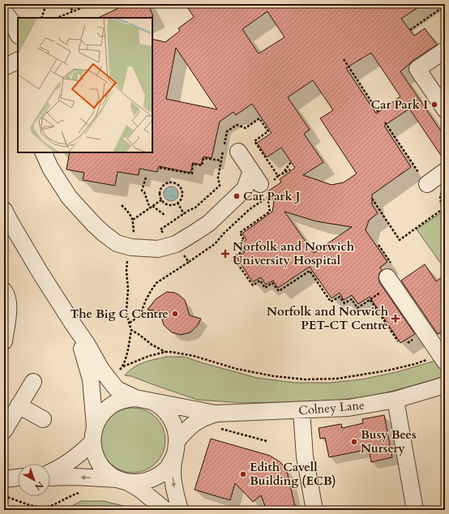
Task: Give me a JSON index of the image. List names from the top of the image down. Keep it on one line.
{"streets":{"street":["Colney Lane"]},"places":{"other":["Car Park I","Car Park J","The Big C Centre","Busy Bees Nursery","Edith Cavell Building (ECB)"],"health":["Norfolk and Norwich University Hospital","Norfolk and Norwich PET-CT Centre"]},"north":"bottom right"}
